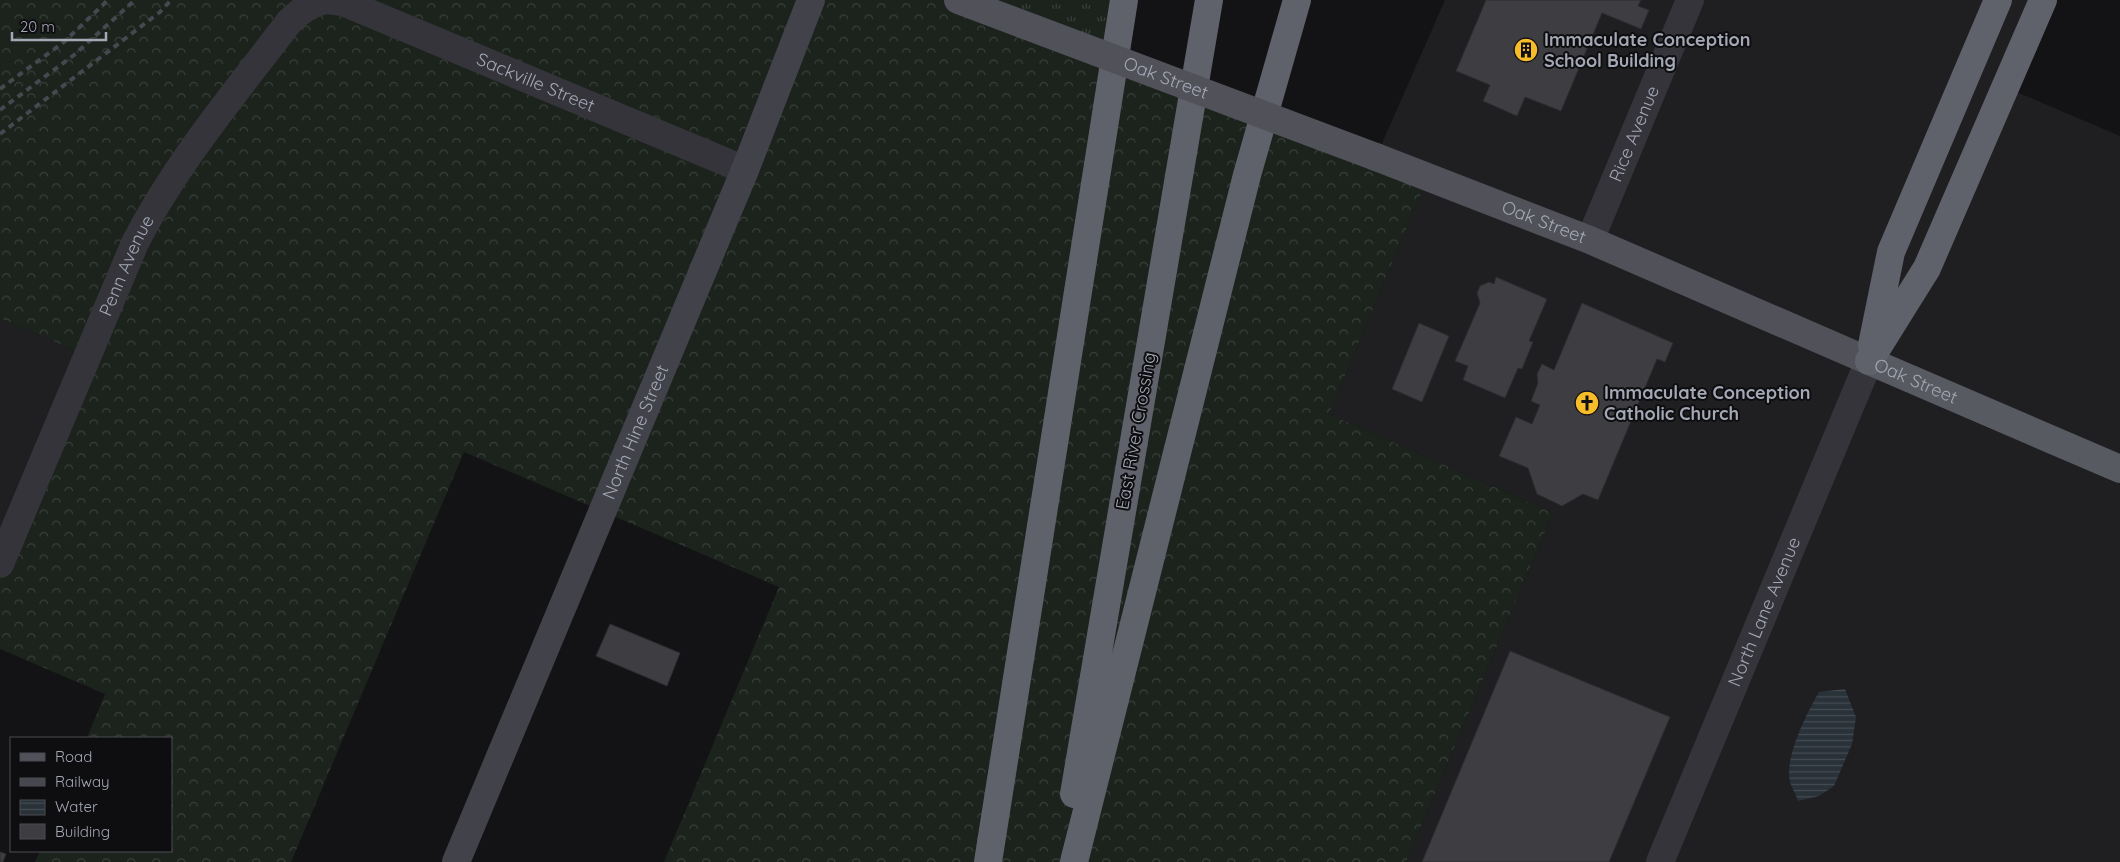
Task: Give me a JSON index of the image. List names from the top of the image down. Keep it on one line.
{"streets":{"highway":["Oak Street","East River Crossing"],"main road":["North Hine Street"],"street":["Sackville Street","Rice Avenue","Penn Avenue","North Lane Avenue"]},"crossings":[["Oak Street","Rice Avenue"],["Oak Street","North Lane Avenue"],["Sackville Street","Penn Avenue"],["Sackville Street","North Hine Street"]],"places":{"building":["Immaculate Conception School Building"],"church":["Immaculate Conception Catholic Church"]},"legend":["Road","Railway","Water","Building"],"scale_bar":"20 m"}
